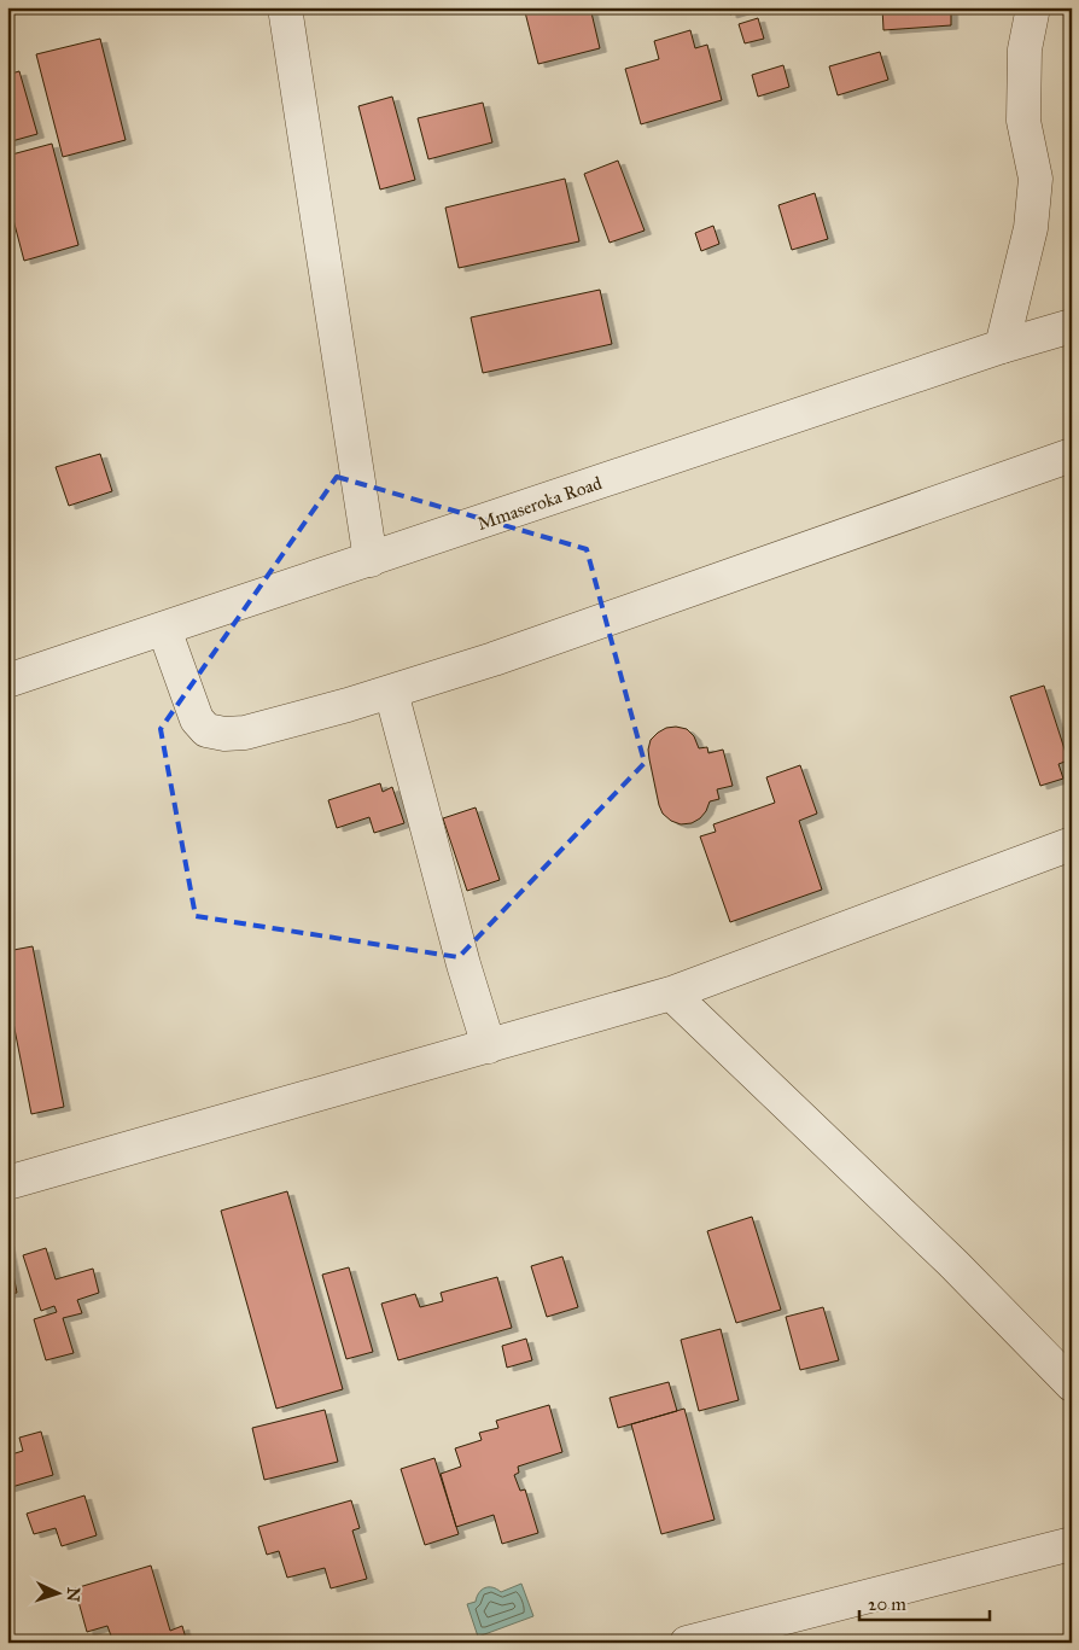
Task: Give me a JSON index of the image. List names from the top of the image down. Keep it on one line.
{"streets":{"street":["Mmaseroka Road"]},"scale_bar":"20 m","north":"right"}
